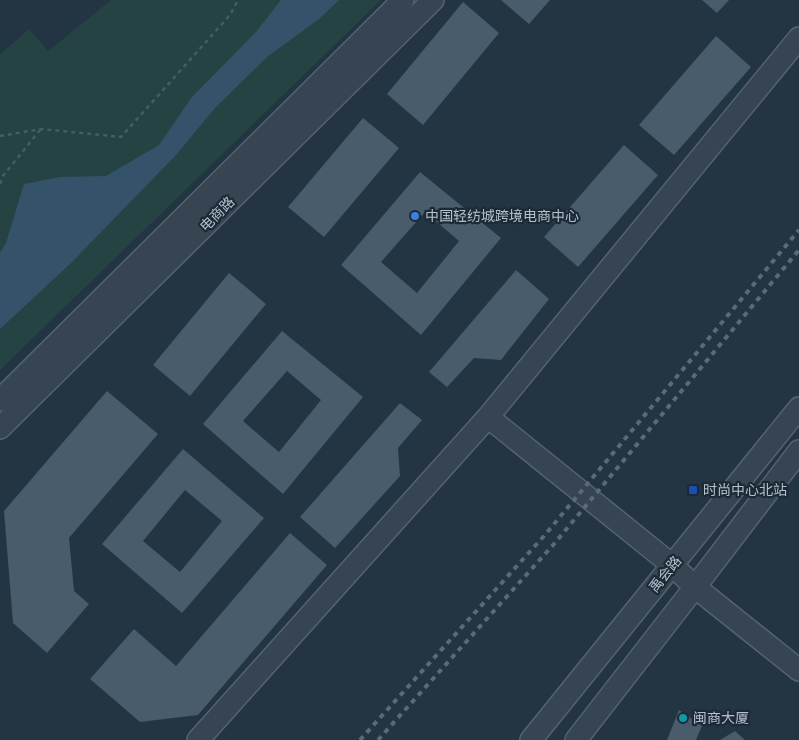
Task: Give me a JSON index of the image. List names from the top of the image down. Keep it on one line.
{"streets":{"street":["电商路","禹会路"]},"places":{"other":["中国轻纺城跨境电商中心","闽商大厦"],"transit":["时尚中心北站"]}}
